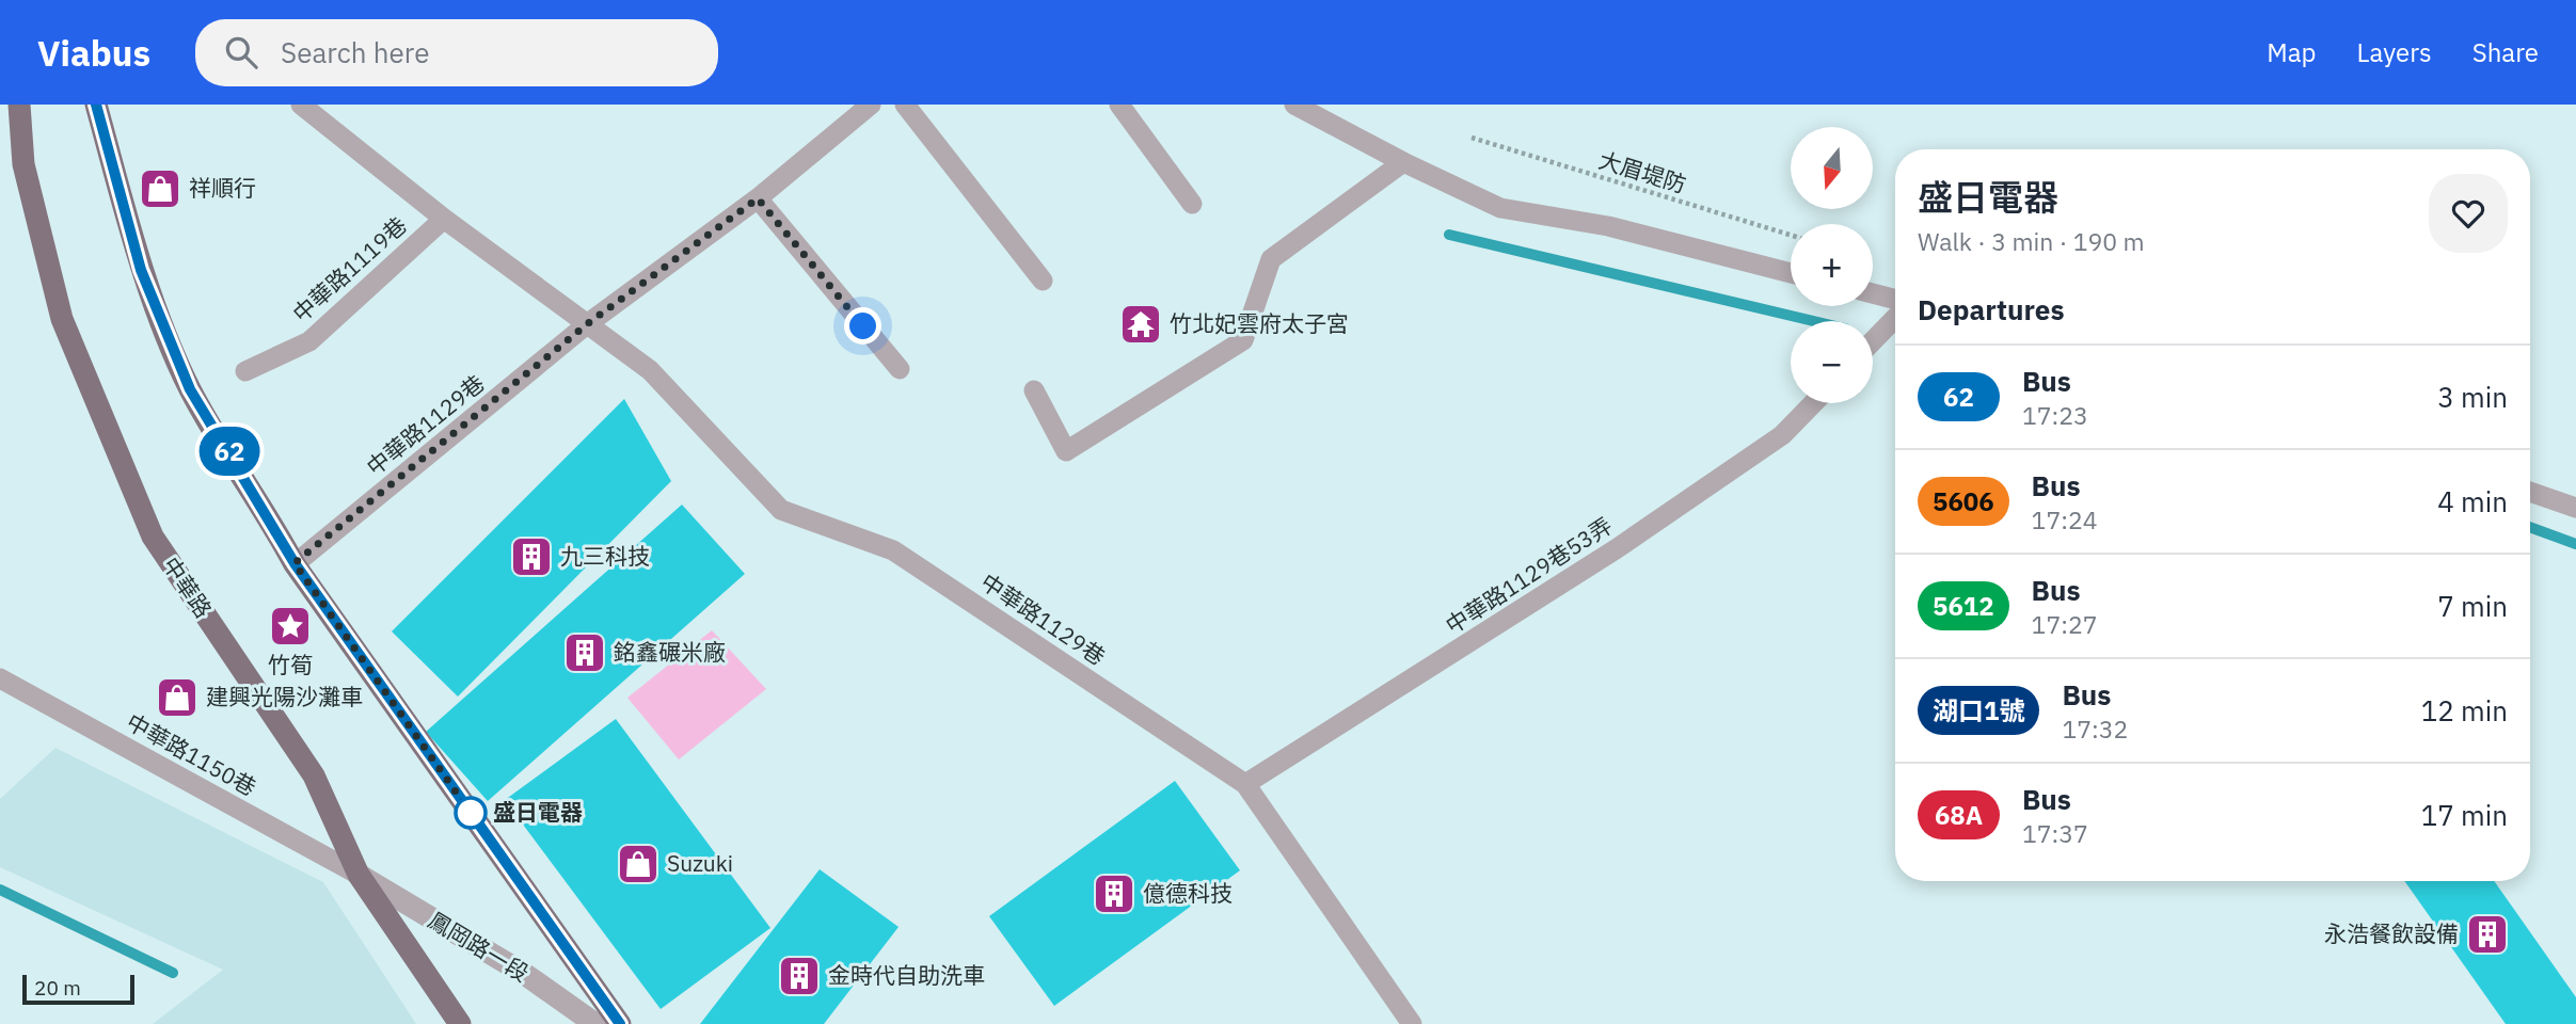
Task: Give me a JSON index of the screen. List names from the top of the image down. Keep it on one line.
{"streets":{"main road":["中華路"],"street":["鳳岡路一段"],"lane":["中華路1119巷","中華路1129巷","中華路1129巷53弄","中華路1150巷"],"path":["大眉堤防"]},"crossings":[["中華路1119巷","中華路1129巷"],["中華路1129巷","中華路1129巷53弄"],["中華路","中華路1150巷"],["中華路","鳳岡路一段"],["中華路1150巷","鳳岡路一段"]],"places":{"shop":["祥順行","建興光陽沙灘車","Suzuki"],"temple":["竹北妃雲府太子宮"],"building":["九三科技","銘鑫碾米廠","億德科技","永浩餐飲設備","金時代自助洗車"],"place":["竹筍"],"other":["盛日電器"]},"lines":["bus line 62"],"scale_bar":"20 m","north":"bottom","page":{"header":"Viabus","search":"Search here","nav":["Map","Layers","Share"],"on_map":"62","map_buttons":["+","−"],"heading":[["盛日電器","Walk · 3 min · 190 m"],"Departures"],"list":[{"mark":"62","name":"Bus","note":"17:23","value":"3 min"},{"mark":"5606","name":"Bus","note":"17:24","value":"4 min"},{"mark":"5612","name":"Bus","note":"17:27","value":"7 min"},{"mark":"湖口1號","name":"Bus","note":"17:32","value":"12 min"},{"mark":"68A","name":"Bus","note":"17:37","value":"17 min"}],"scale":"20 m"}}
